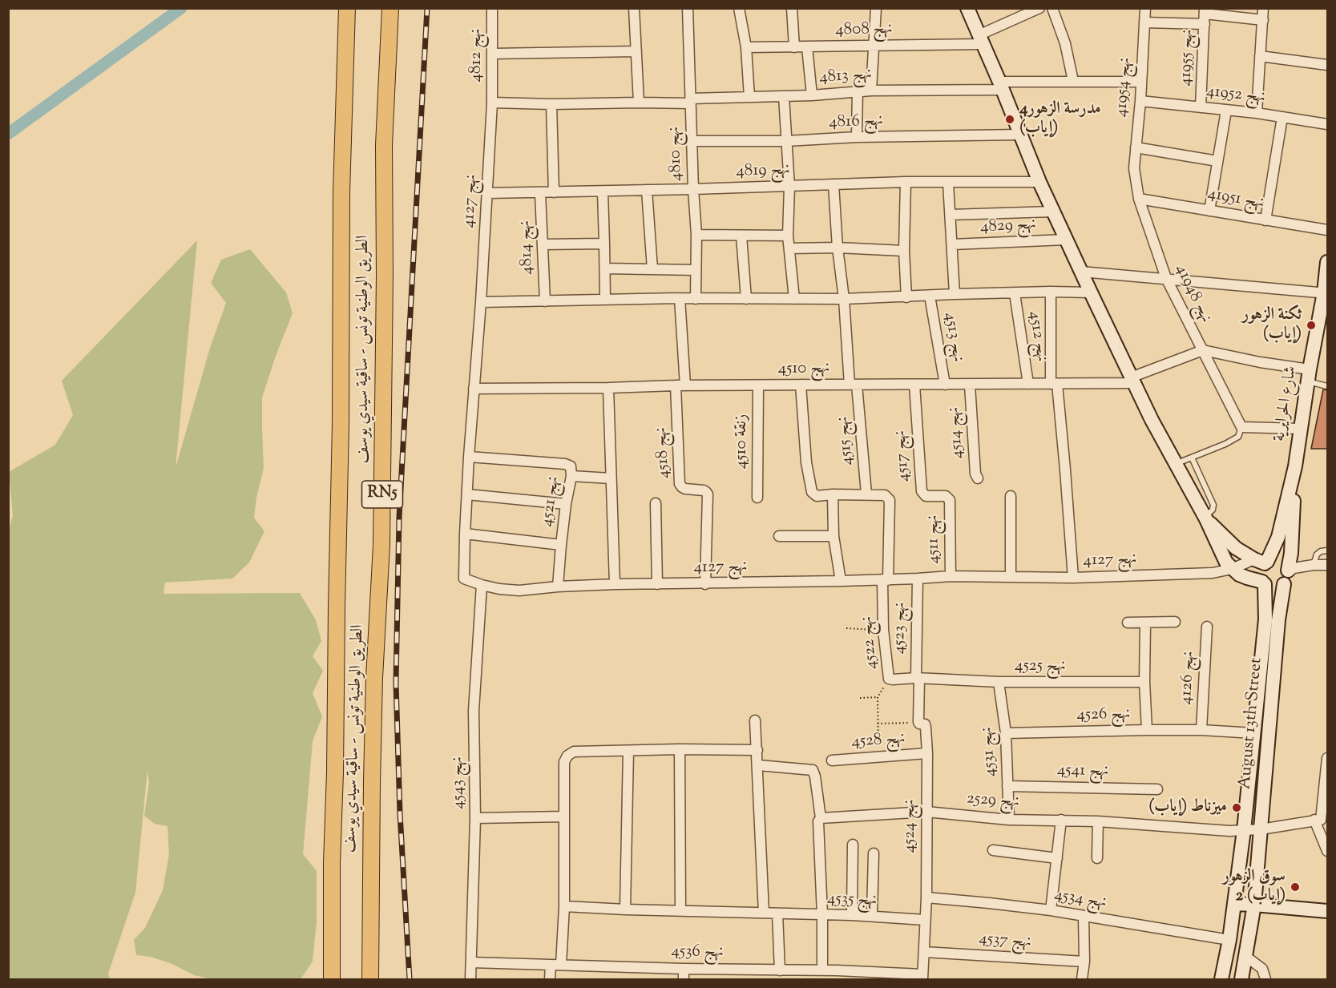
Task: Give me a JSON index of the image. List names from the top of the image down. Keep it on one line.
{"streets":{"highway":["الطريق الوطنية تونس - ساقية سيدي يوسف","RN5"],"main road":["شارع الحرايرية","August 13th Street"],"street":["نهج 4808","نهج 4812","نهج 41955","نهج 4813","نهج 41954","نهج 41952","نهج 4816","نهج 4810","نهج 4819","نهج 41951","نهج 4127","نهج 4829","نهج 4814","نهج 41948","نهج 4512","نهج 4513","نهج 4510","نهج 4514","نهج 4515","زنقة 4510","نهج 4518","نهج 4517","نهج 4521","نهج 4511","نهج 4523","نهج 4522","نهج 4525","نهج 4126","نهج 4526","نهج 4528","نهج 4531","نهج 4541","نهج 4543","نهج 2529","نهج 4524","نهج 4534","نهج 4535","نهج 4537","نهج 4536"]},"crossings":[["نهج 4812","نهج 4813"],["نهج 4812","نهج 4127"],["نهج 41955","نهج 41952"],["نهج 4813","نهج 4810"],["نهج 4813","نهج 4127"],["نهج 41954","نهج 41952"],["نهج 41954","نهج 41948"],["نهج 4816","نهج 4810"],["نهج 4810","نهج 4819"],["نهج 4819","نهج 4127"],["نهج 4819","نهج 4814"],["نهج 4819","نهج 4515"],["نهج 41951","نهج 41948"],["نهج 4127","نهج 4510"],["نهج 4127","شارع الحرايرية"],["نهج 4127","نهج 4518"],["نهج 4127","نهج 4521"],["نهج 4127","نهج 4511"],["نهج 4127","نهج 4523"],["نهج 4127","نهج 4522"],["نهج 4127","August 13th Street"],["نهج 4127","نهج 4543"],["نهج 4512","نهج 4510"],["نهج 4513","نهج 4510"],["نهج 4510","نهج 4514"],["نهج 4510","نهج 4515"],["نهج 4510","زنقة 4510"],["نهج 4510","نهج 4518"],["نهج 4510","نهج 4517"],["شارع الحرايرية","August 13th Street"],["نهج 4515","نهج 4522"],["نهج 4517","نهج 4511"],["نهج 4523","نهج 4525"],["نهج 4523","نهج 4524"],["نهج 4522","نهج 4525"],["نهج 4525","نهج 4531"],["نهج 4525","نهج 4524"],["نهج 4126","نهج 4526"],["نهج 4526","August 13th Street"],["نهج 4526","نهج 4531"],["August 13th Street","نهج 2529"],["August 13th Street","نهج 4534"],["نهج 4528","نهج 4524"],["نهج 4531","نهج 4541"],["نهج 4531","نهج 2529"],["نهج 4543","نهج 4536"],["نهج 2529","نهج 4524"],["نهج 4524","نهج 4534"],["نهج 4524","نهج 4535"],["نهج 4524","نهج 4537"],["نهج 4524","نهج 4536"]],"places":["مدرسة الزهور4 (إياب)","ثكنة الزهور (إياب)","ميزناط (إياب)","سوق الزهور 2 (إياب)"]}
